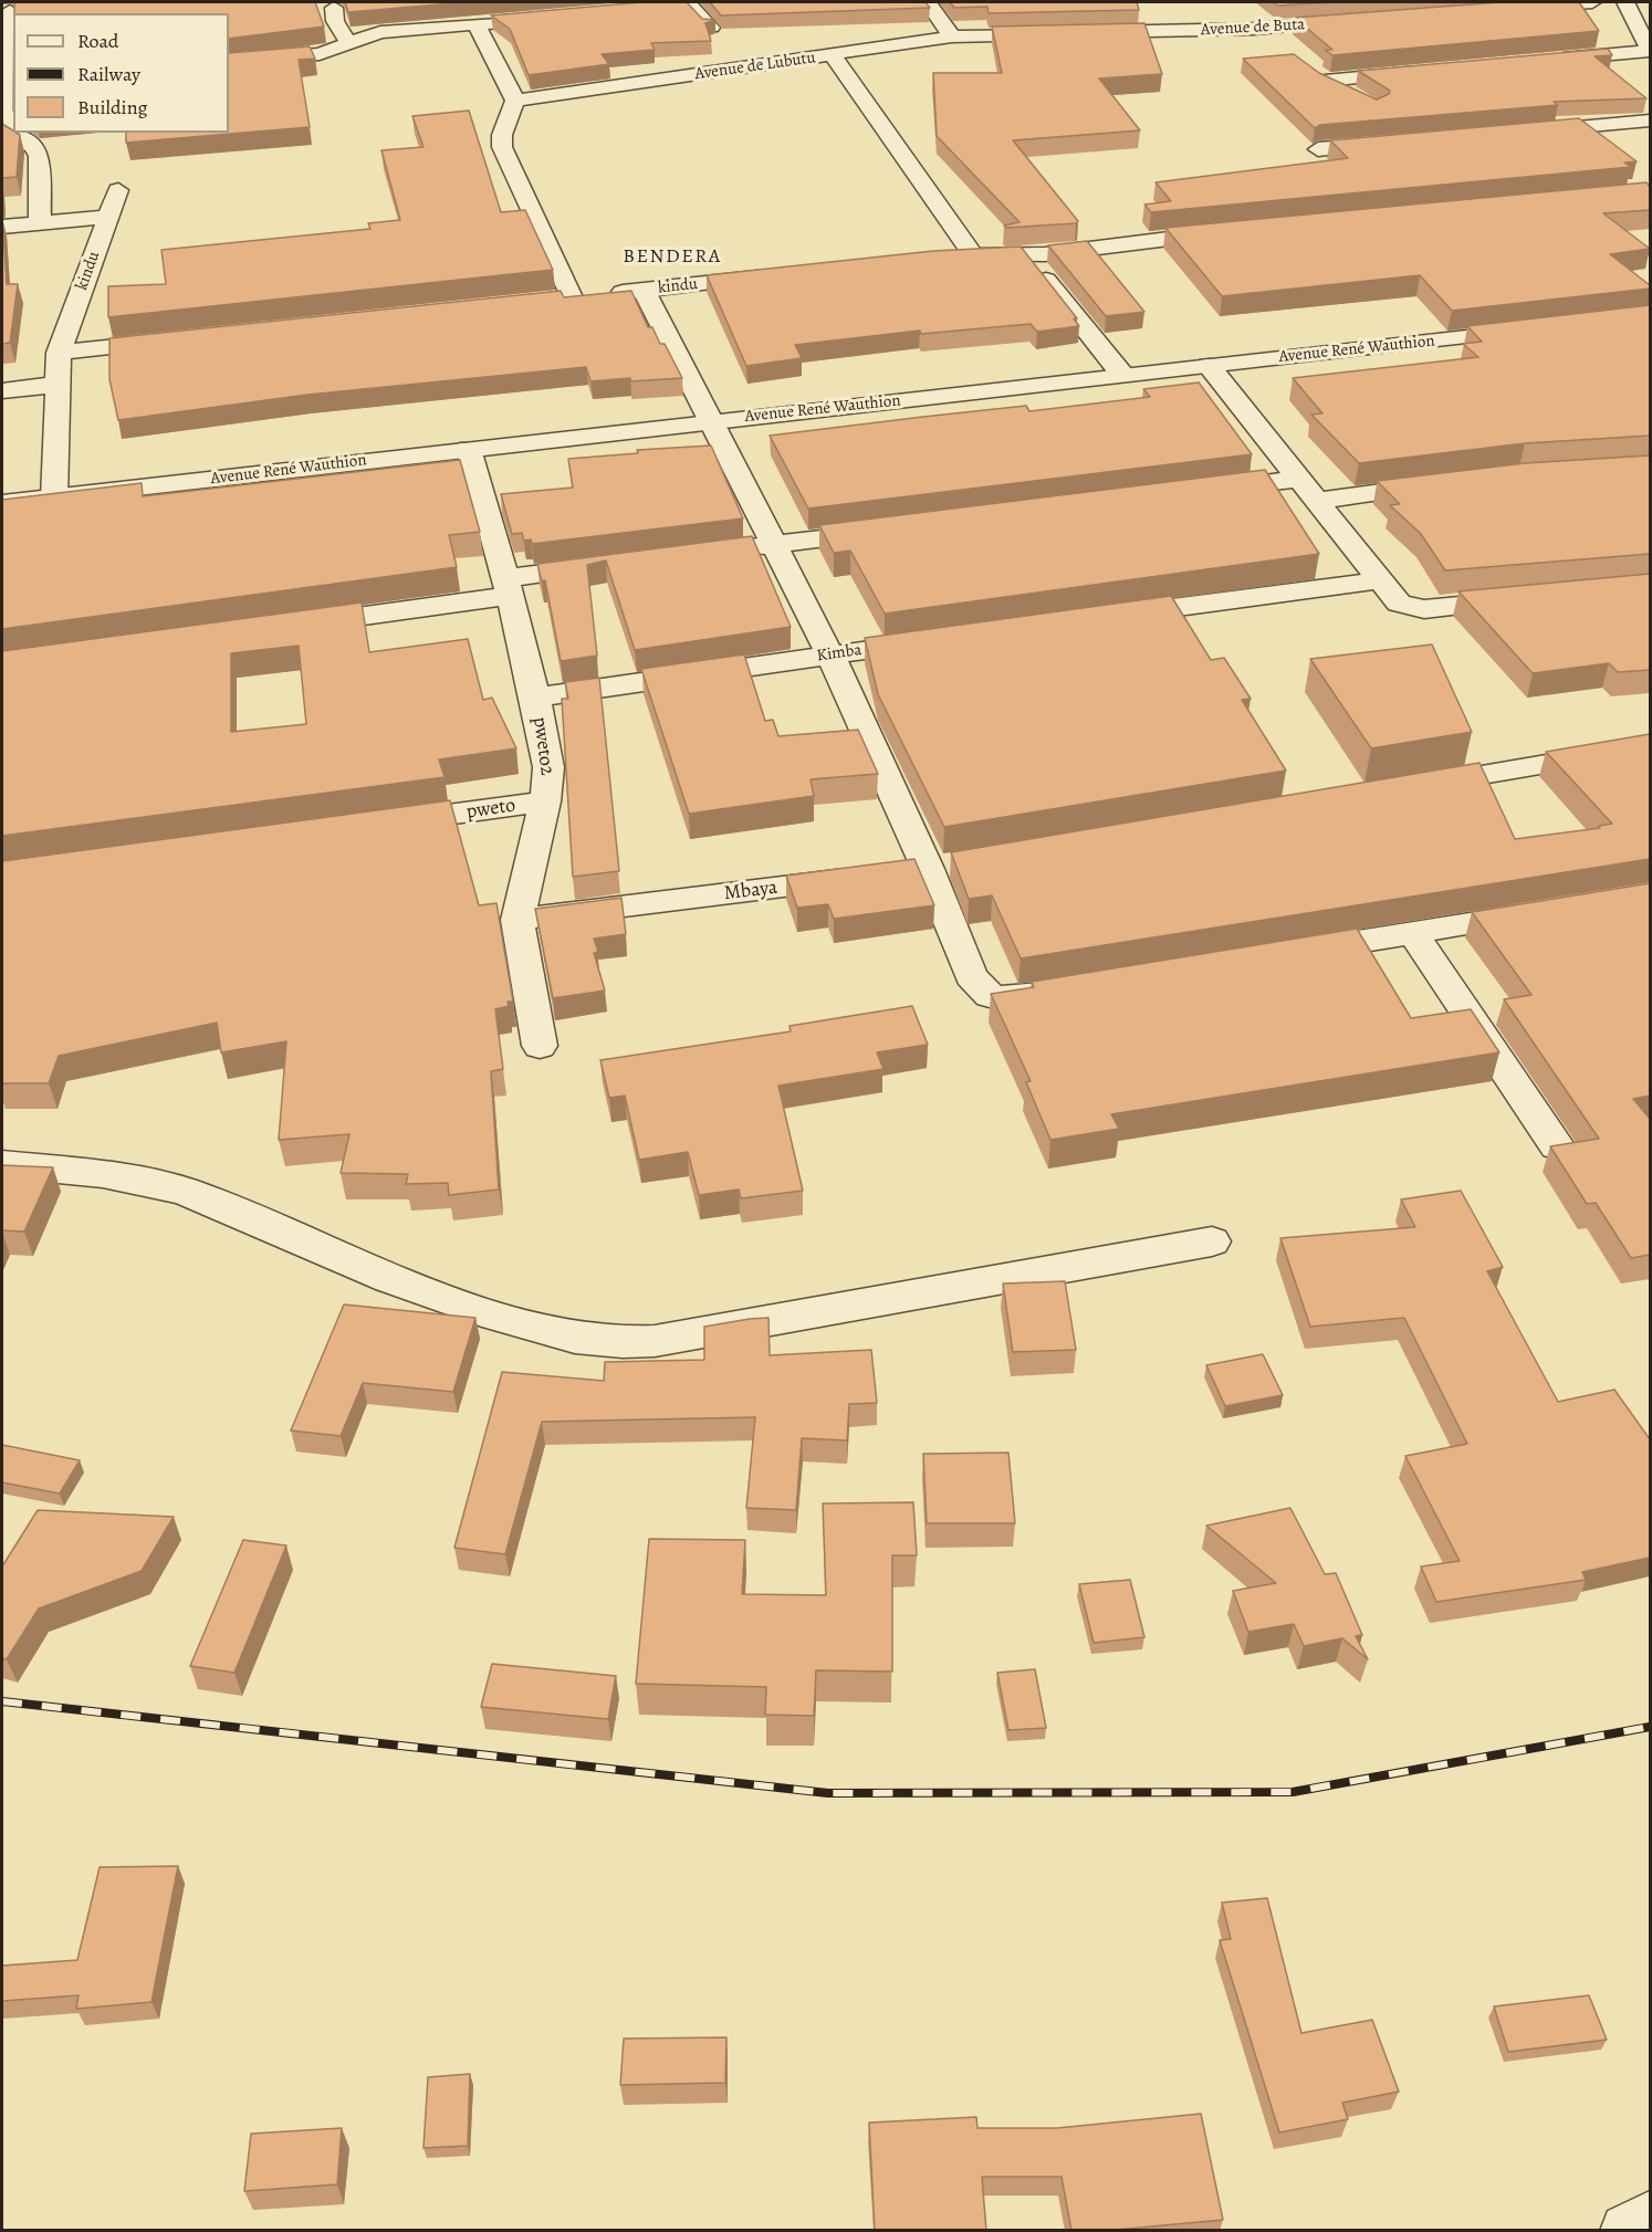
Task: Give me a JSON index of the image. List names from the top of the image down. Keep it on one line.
{"streets":{"street":["Avenue de Buta","Avenue de Lubutu","kindu","Avenue René Wauthion","Kimba","pweto2","pweto","Mbaya"]},"crossings":[["kindu","Avenue René Wauthion"],["Avenue René Wauthion","pweto2"],["Kimba","pweto2"],["pweto2","pweto"],["pweto2","Mbaya"]],"districts":["BENDERA"],"legend":["Road","Railway","Building"]}
